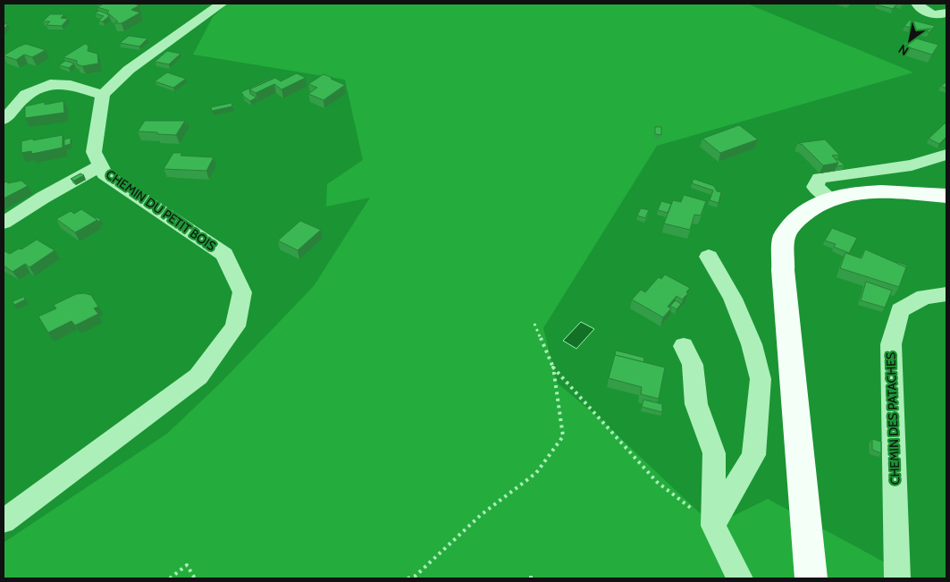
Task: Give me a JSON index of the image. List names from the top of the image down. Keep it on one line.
{"streets":{"street":["CHEMIN DU PETIT BOIS","CHEMIN DES PATACHES"]},"north":"bottom left"}
